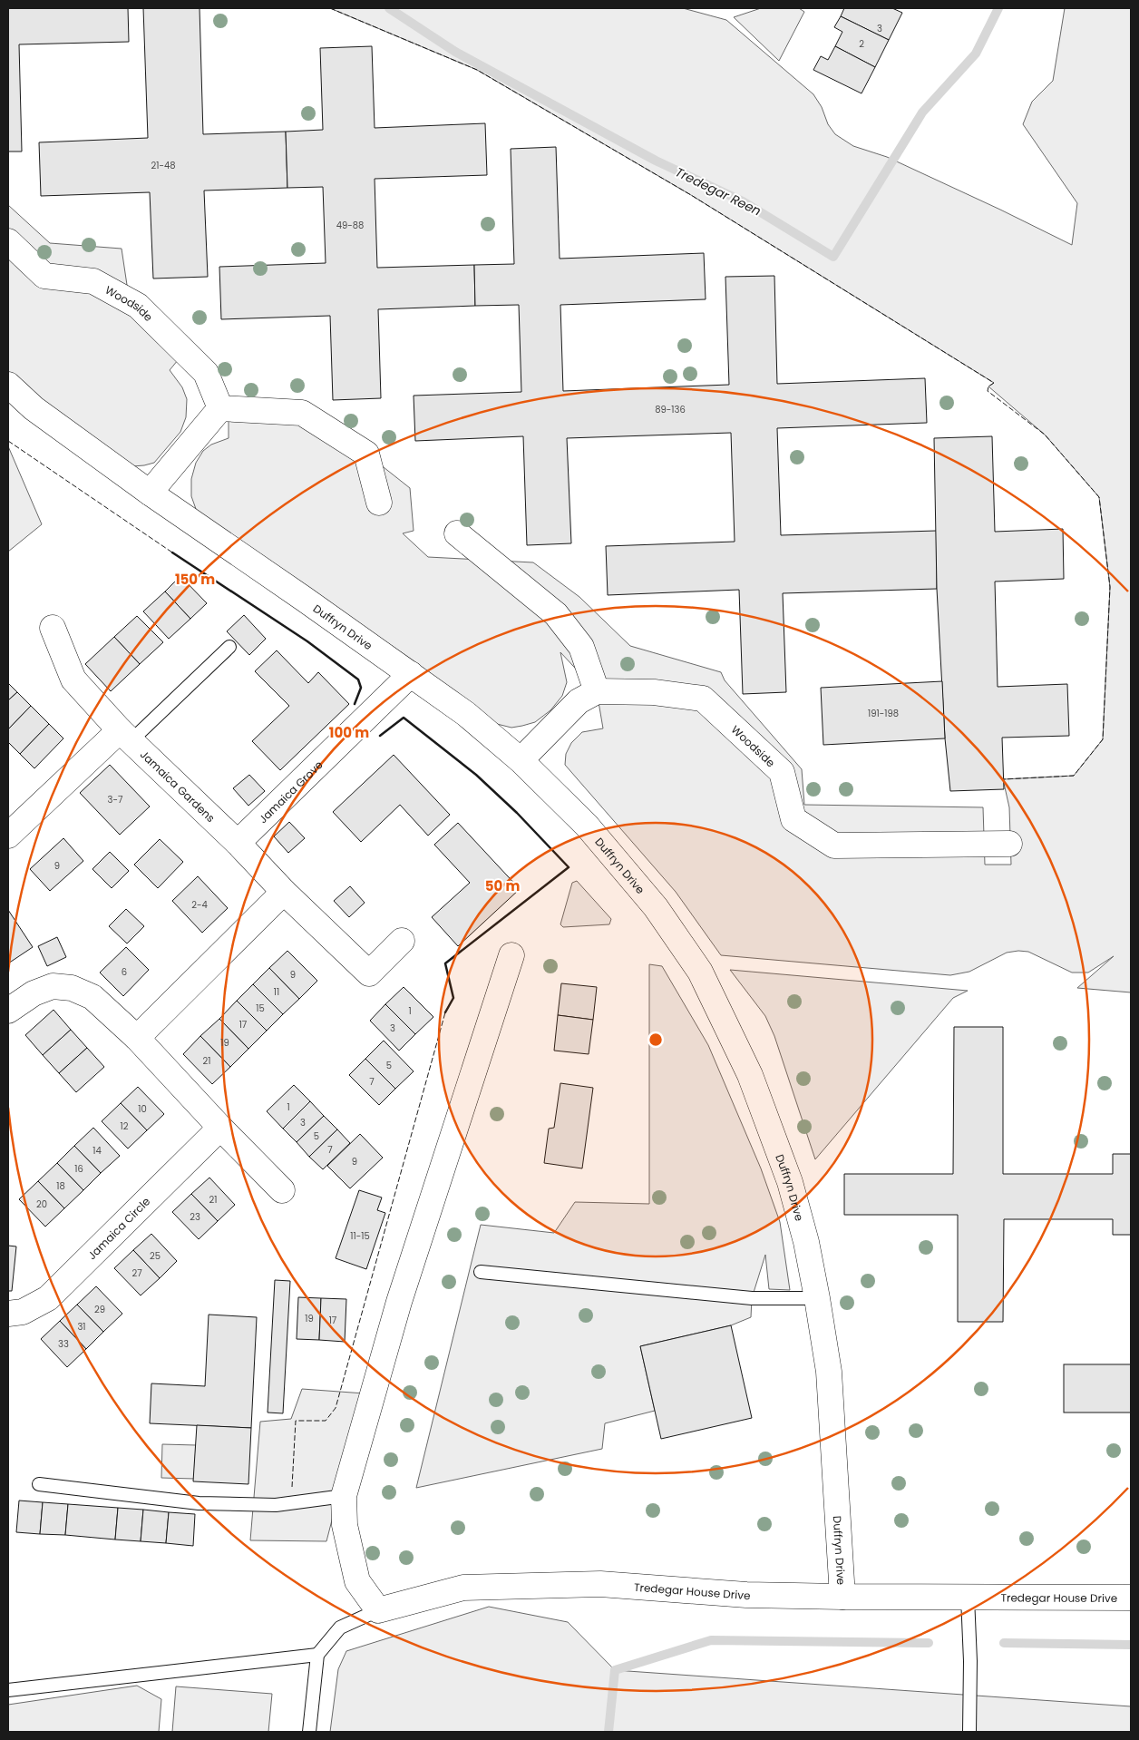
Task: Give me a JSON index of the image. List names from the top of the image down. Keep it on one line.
{"streets":{"street":["Woodside","Duffryn Drive","Jamaica Gardens","Jamaica Grove","Jamaica Circle","Tredegar House Drive"]},"crossings":[["Duffryn Drive","Jamaica Grove"],["Duffryn Drive","Tredegar House Drive"],["Jamaica Gardens","Jamaica Grove"]],"water":["Tredegar Reen"],"house_numbers":["3","2","21-48","49-88","89-136","191-198","3-7","9","2-4","6","9","11","15","1","17","3","19","21","5","7","1","10","3","12","5","7","14","9","16","18","21","20","23","11-15","25","27","29","19","17","31","33"],"rings":["150 m","100 m","50 m"]}
